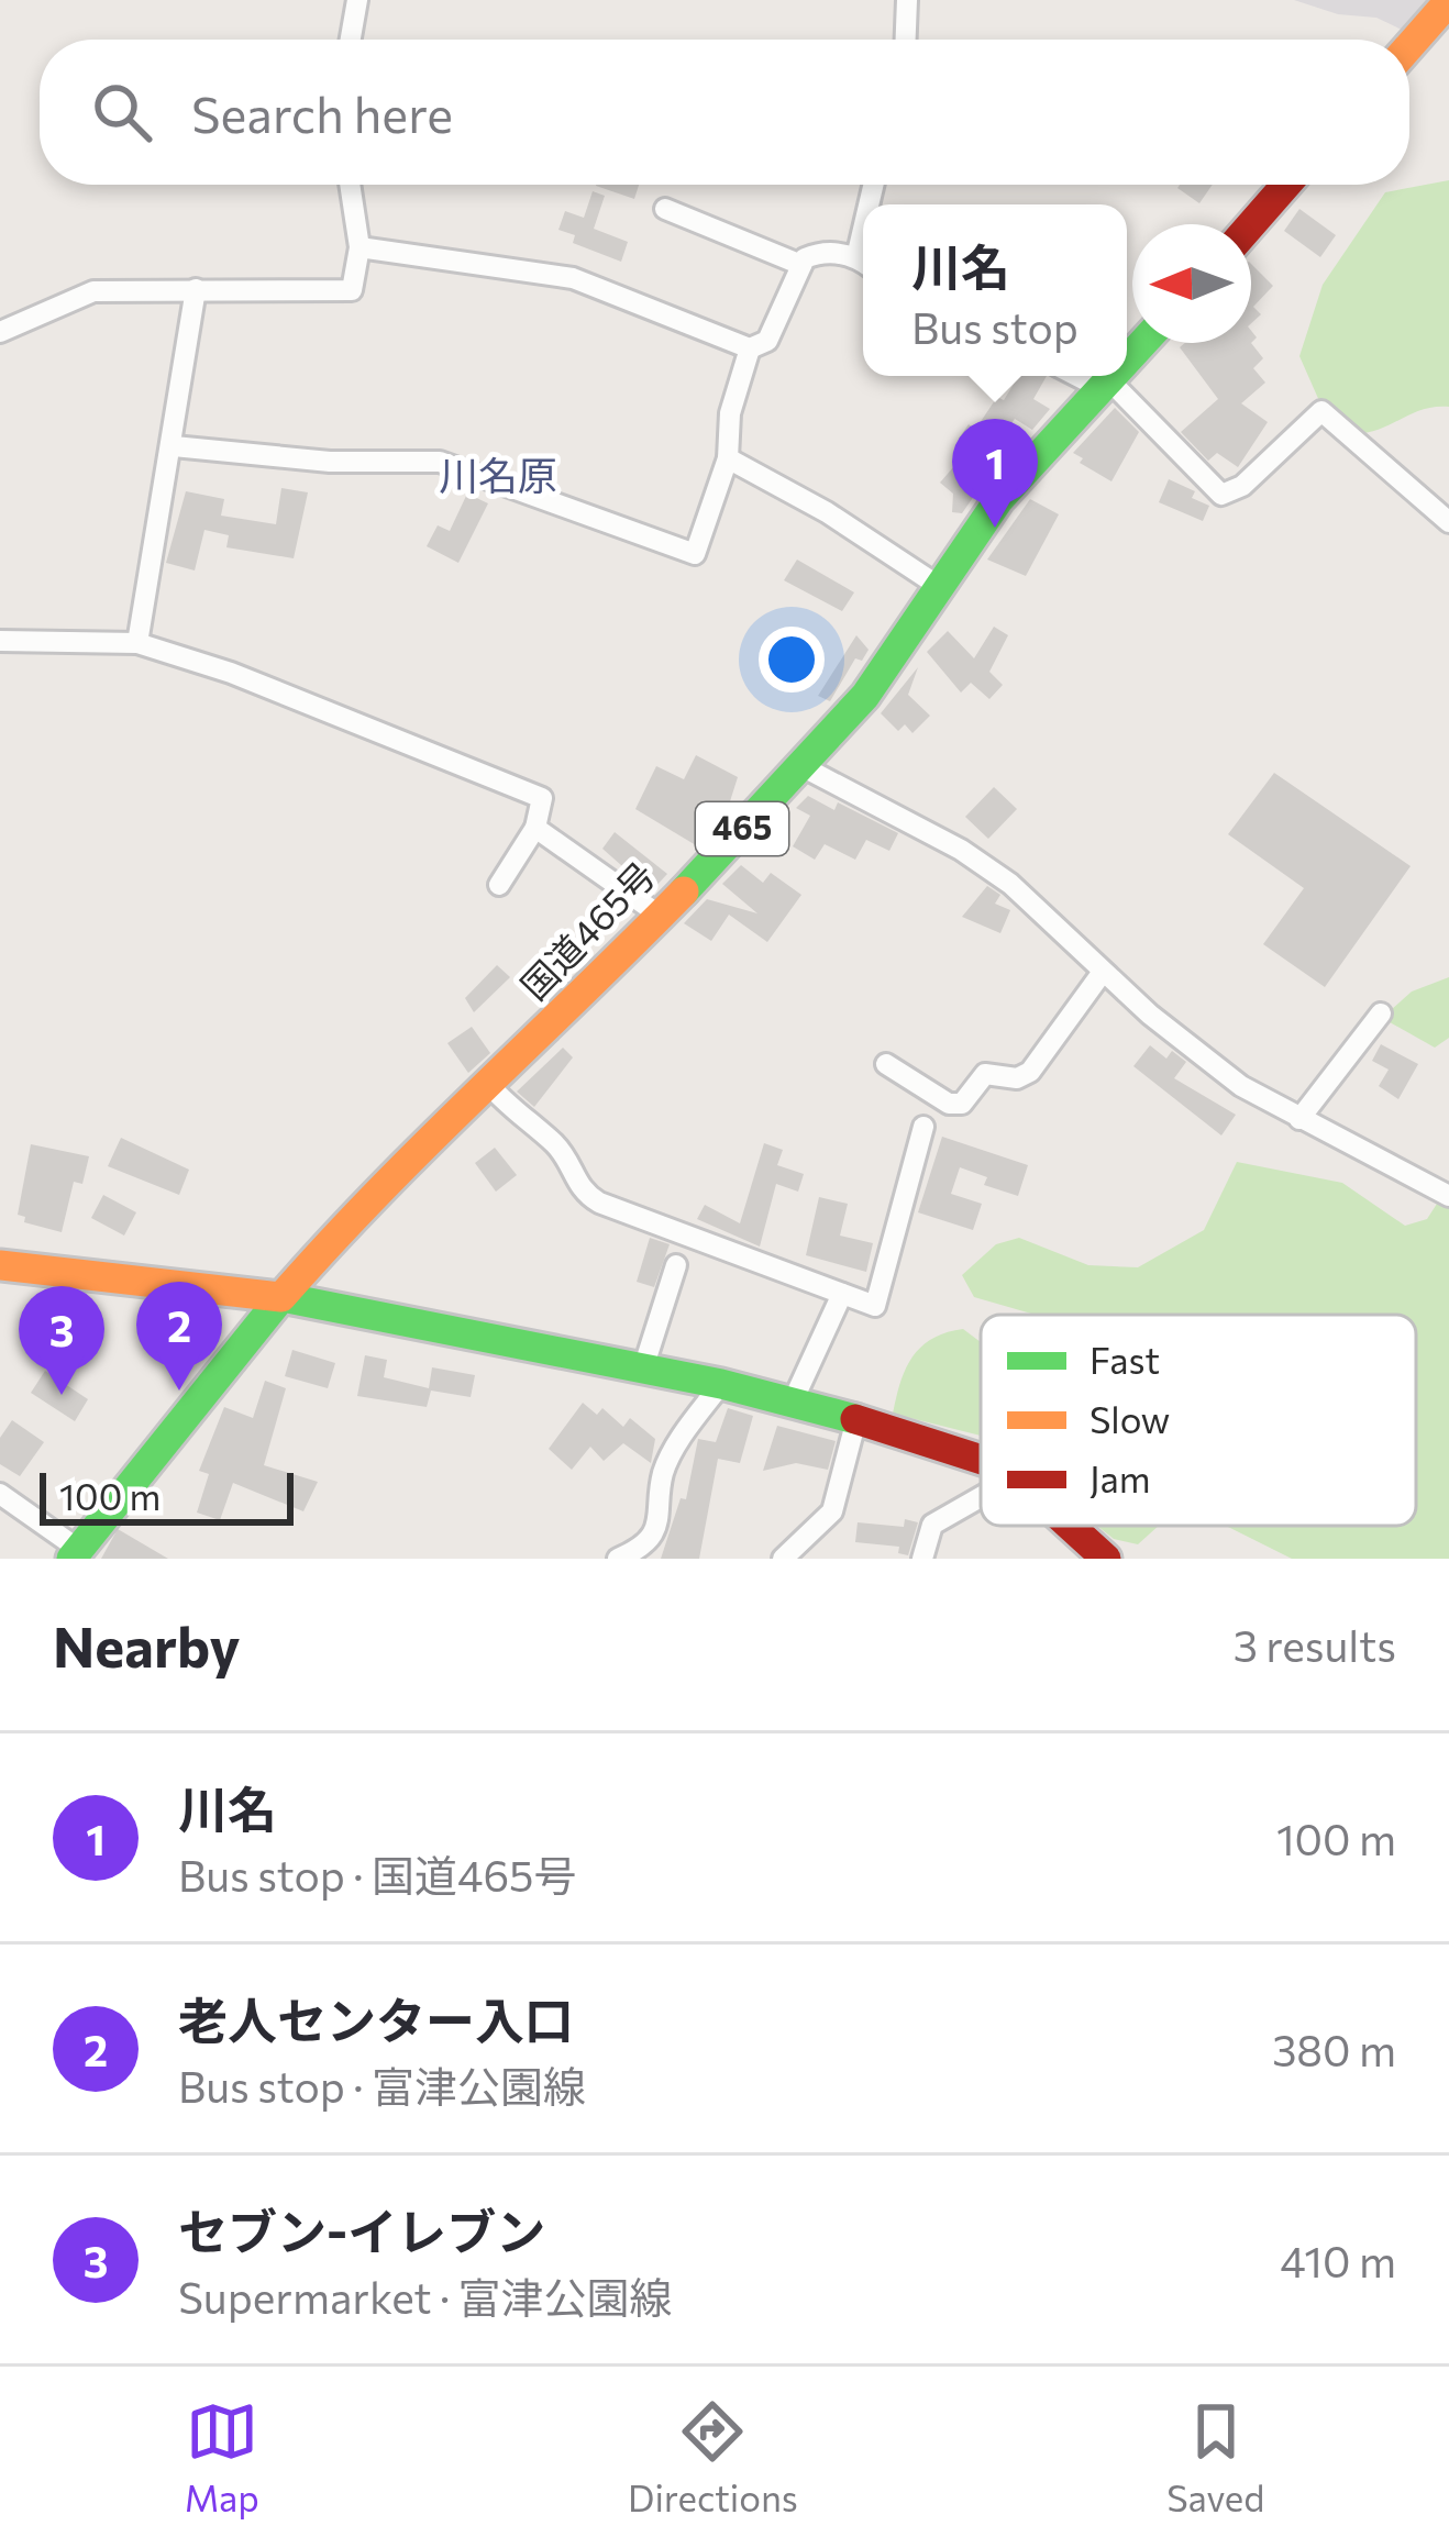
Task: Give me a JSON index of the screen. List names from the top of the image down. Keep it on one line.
{"streets":{"main road":["465","国道465号"]},"districts":["川名原"],"legend":["Fast","Slow","Jam"],"scale_bar":"100 m","north":"left","page":{"search":"Search here","popup":["川名","Bus stop"],"pins":["1","2","3"],"scale":"100 m","heading":["Nearby","3 results"],"list":[{"mark":"1","name":"川名","note":"Bus stop · 国道465号","value":"100 m"},{"mark":"2","name":"老人センター入口","note":"Bus stop · 富津公園線","value":"380 m"},{"mark":"3","name":"セブン-イレブン","note":"Supermarket · 富津公園線","value":"410 m"}],"nav":["Map","Directions","Saved"]}}
